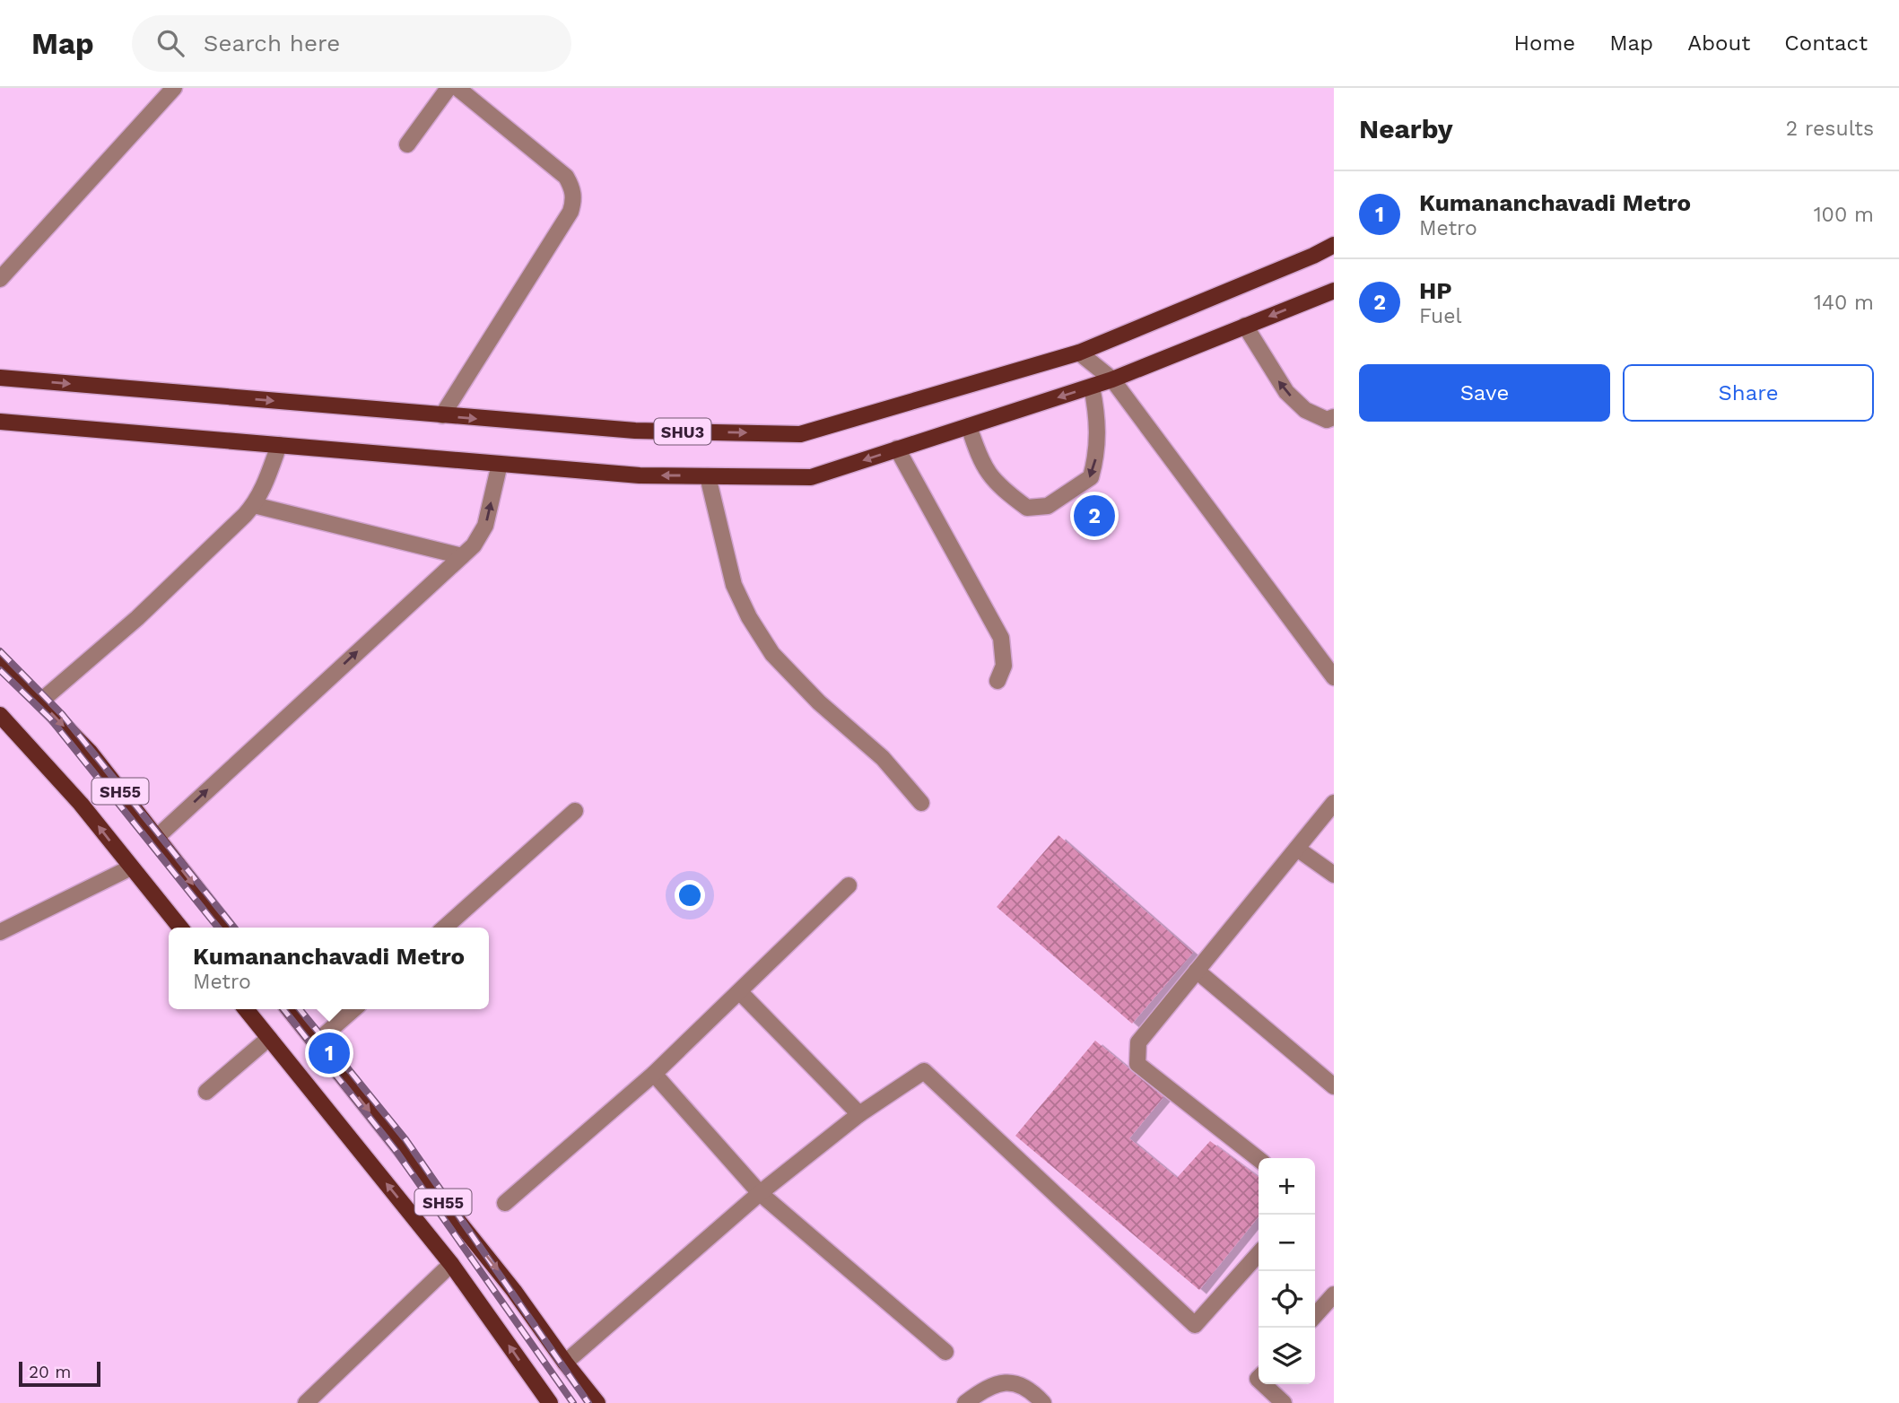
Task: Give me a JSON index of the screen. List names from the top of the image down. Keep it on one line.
{"streets":{"main road":["SHU3","SH55"]},"scale_bar":"20 m","page":{"header":"Map","search":"Search here","nav":["Home","Map","About","Contact"],"heading":["Nearby","2 results"],"list":[{"mark":"1","name":"Kumananchavadi Metro","note":"Metro","value":"100 m"},{"mark":"2","name":"HP","note":"Fuel","value":"140 m"}],"buttons":["Save","Share"],"pins":["2","1"],"popup":["Kumananchavadi Metro","Metro"],"map_buttons":["+","−"],"scale":"20 m"}}
